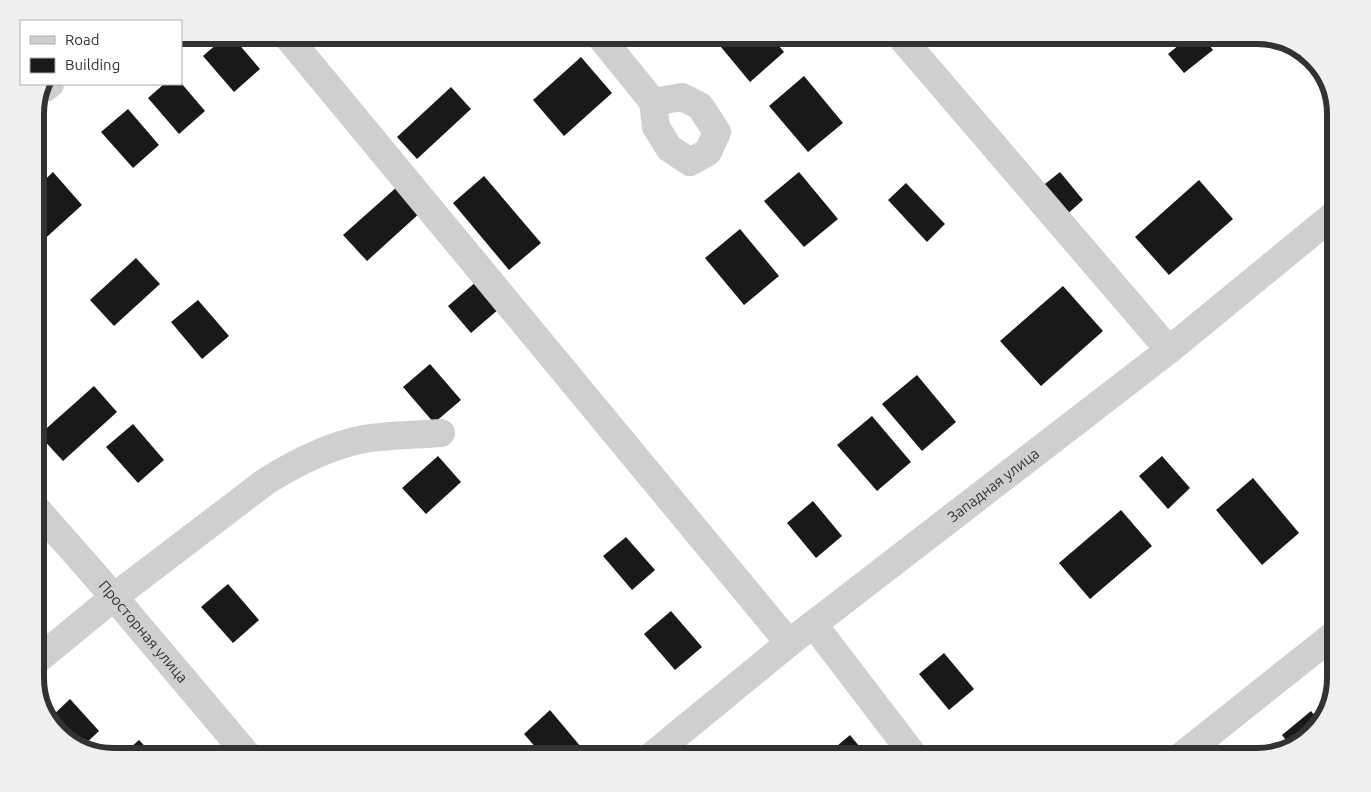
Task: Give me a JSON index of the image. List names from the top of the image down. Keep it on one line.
{"streets":{"street":["Западная улица","Просторная улица"]},"legend":["Road","Building"]}
